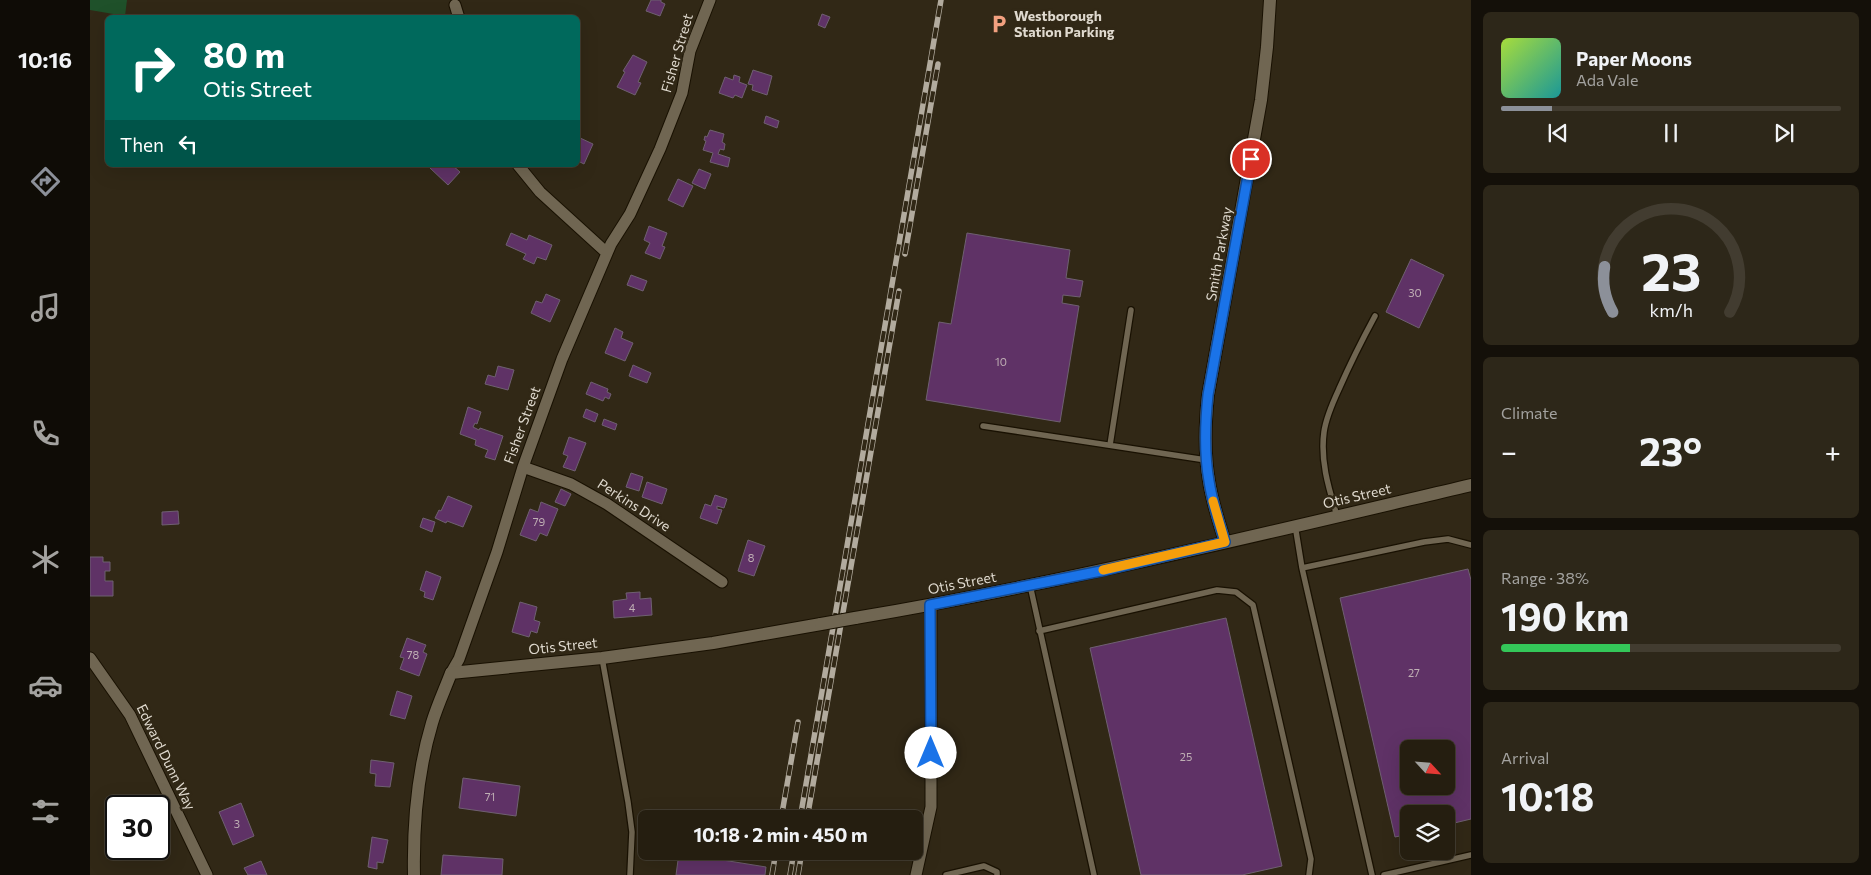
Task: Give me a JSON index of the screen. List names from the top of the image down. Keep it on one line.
{"streets":{"main road":["Fisher Street","Smith Parkway","Otis Street"],"street":["Perkins Drive","Edward Dunn Way"]},"crossings":[["Fisher Street","Otis Street"],["Fisher Street","Perkins Drive"],["Smith Parkway","Otis Street"]],"places":{"parking":["Westborough Station Parking"]},"house_numbers":["30","10","79","8","4","78","27","25","71","3"],"north":"bottom right","page":{"tabs":"10:16","turn":["80 m","Otis Street"],"song":["Paper Moons","Ada Vale"],"then":"Then","tile":["Climate",["Range · 38%","190 km"],["Arrival","10:18"]],"heat":["−","23°","+"],"limit":"30","trip":"10:18 · 2 min · 450 m","gauge":["23","km/h"]}}
